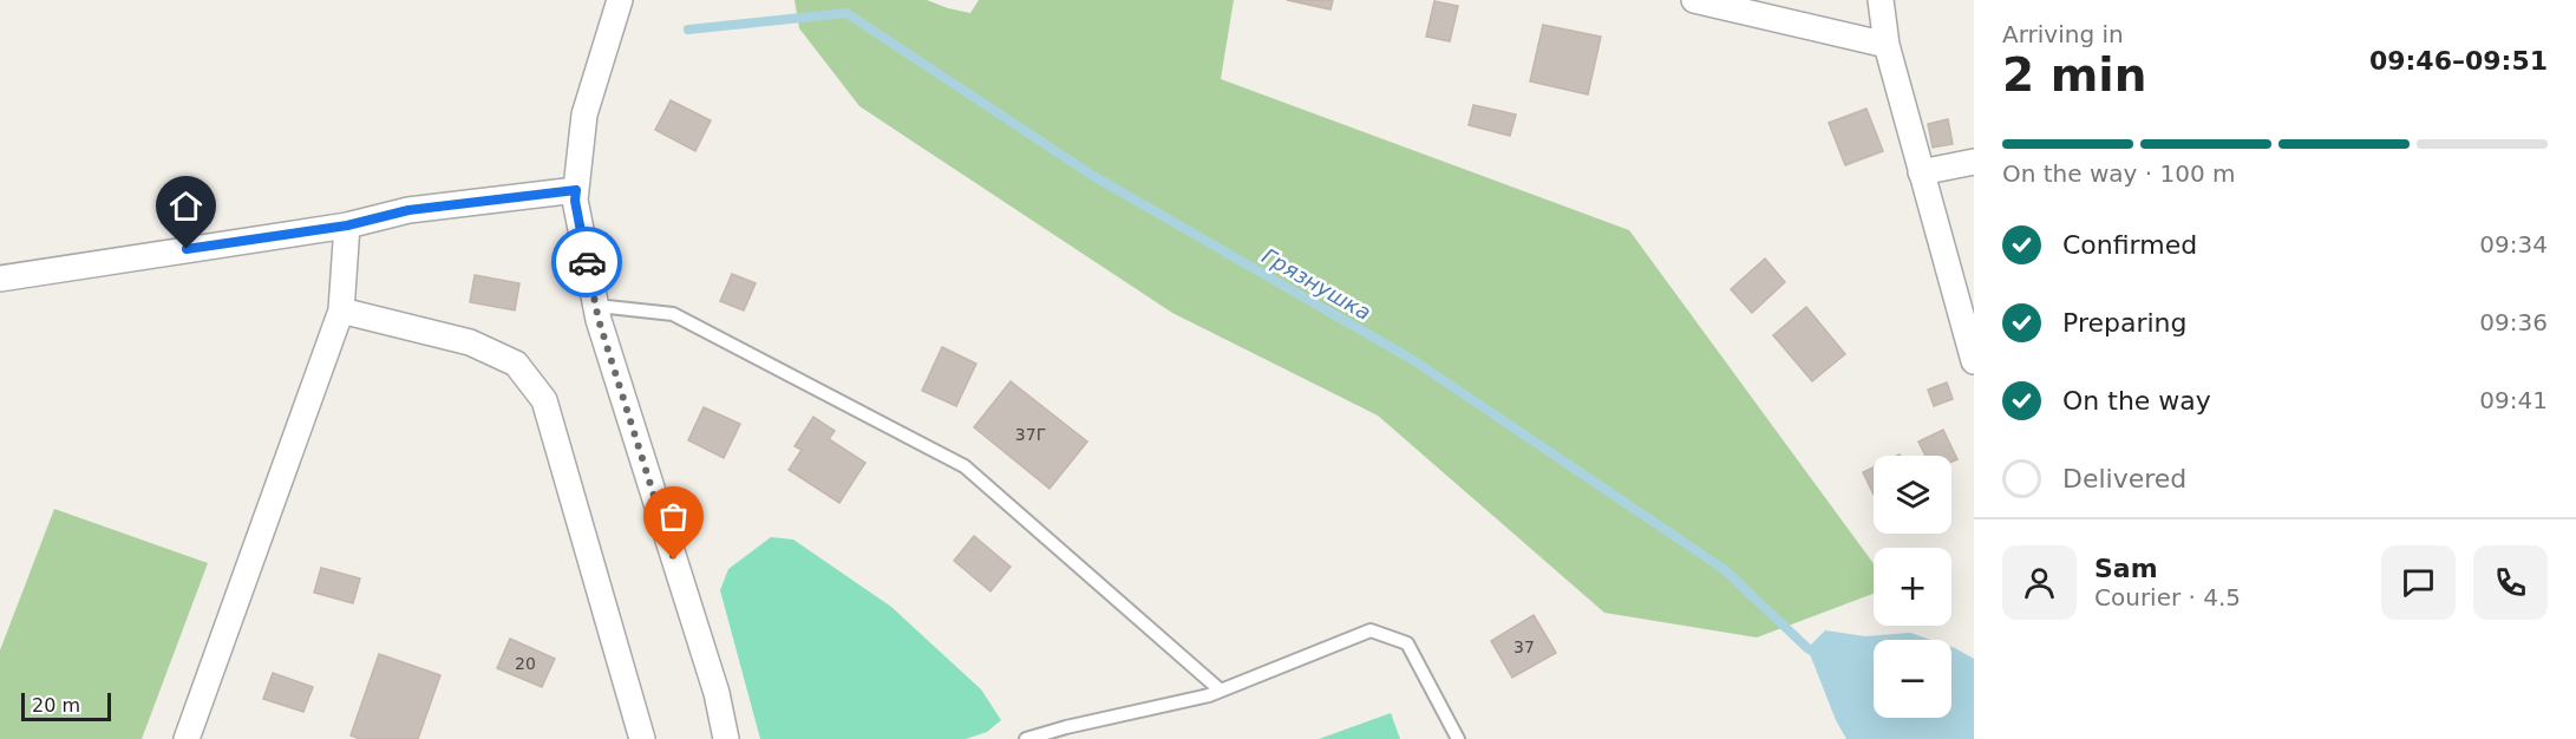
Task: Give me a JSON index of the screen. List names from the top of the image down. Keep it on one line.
{"water":["Грязнушка"],"house_numbers":["37Г","37","20"],"scale_bar":"20 m","page":{"heading":["2 min","Arriving in","09:46–09:51"],"panel":["Sam","Courier · 4.5"],"bar":"On the way · 100 m","list":[["Confirmed","09:34"],["Preparing","09:36"],["On the way","09:41"],"Delivered"],"map_buttons":["+","−"],"scale":"20 m"}}
